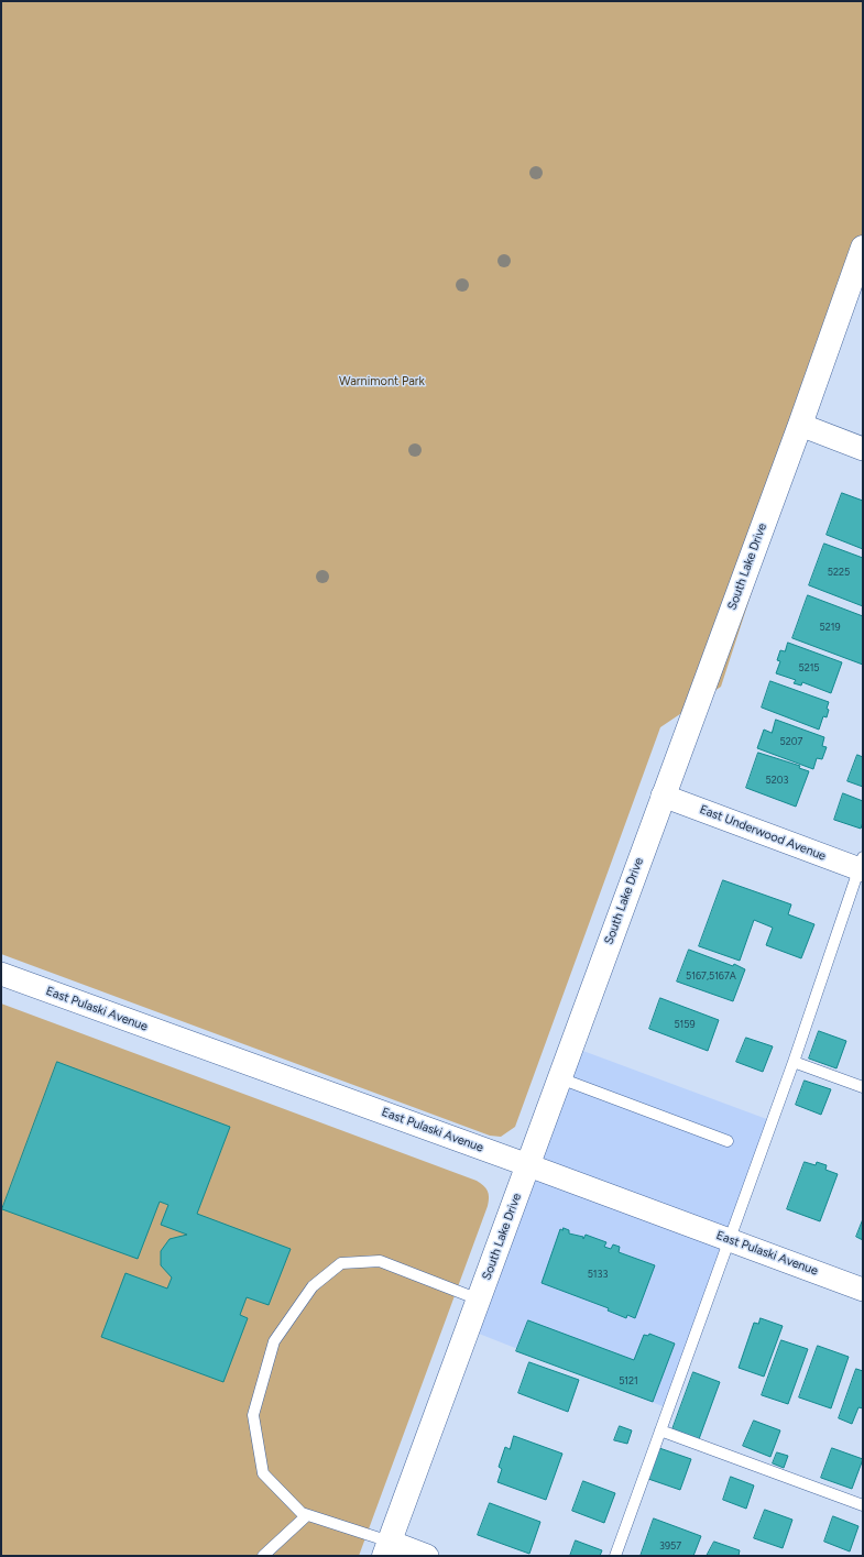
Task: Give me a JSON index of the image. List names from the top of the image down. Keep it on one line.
{"streets":{"main road":["South Lake Drive"],"street":["East Underwood Avenue","East Pulaski Avenue"]},"crossings":[["South Lake Drive","East Underwood Avenue"],["South Lake Drive","East Pulaski Avenue"]],"parks":["Warnimont Park"],"house_numbers":["5225","5219","5215","5207","5203","5167,5167A","5159","5133","5121","3957"]}
